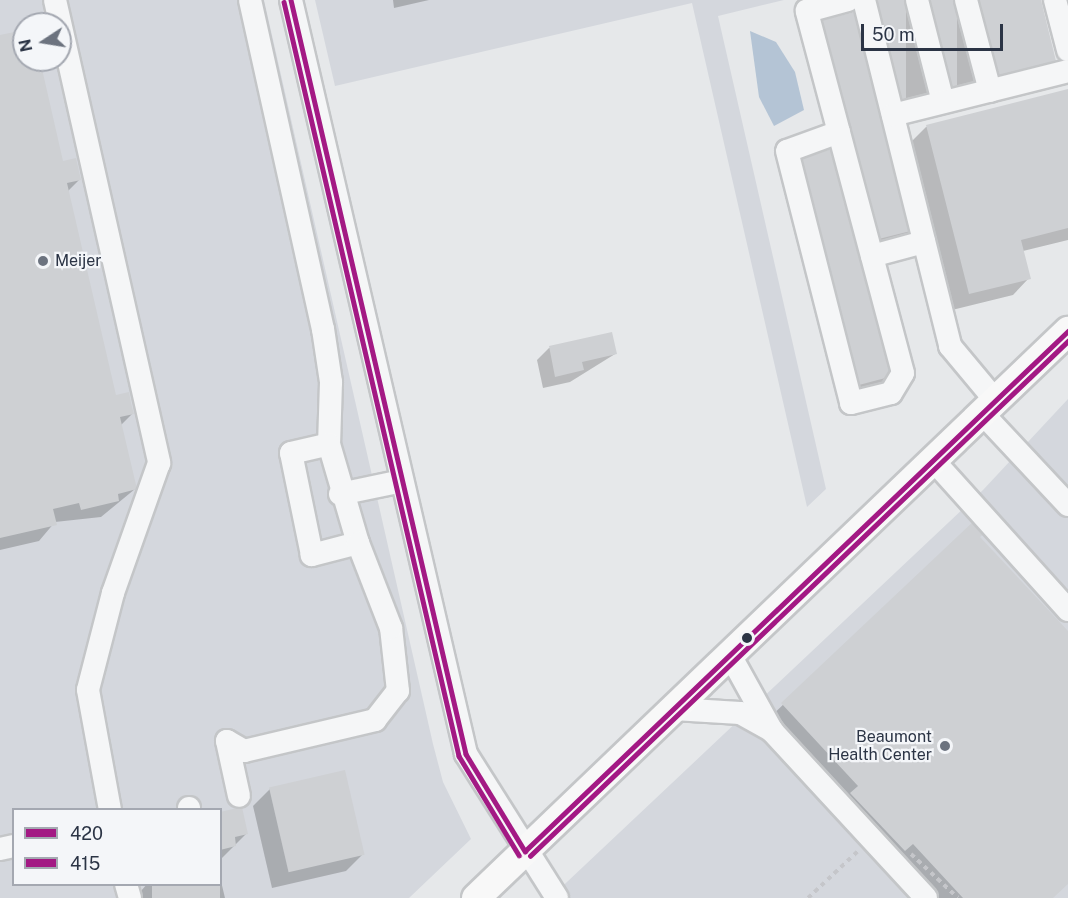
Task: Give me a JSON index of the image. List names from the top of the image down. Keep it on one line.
{"places":["Meijer","Beaumont Health Center"],"lines":["transit line 420","transit line 415"],"legend":["420","415"],"scale_bar":"50 m","north":"left"}
